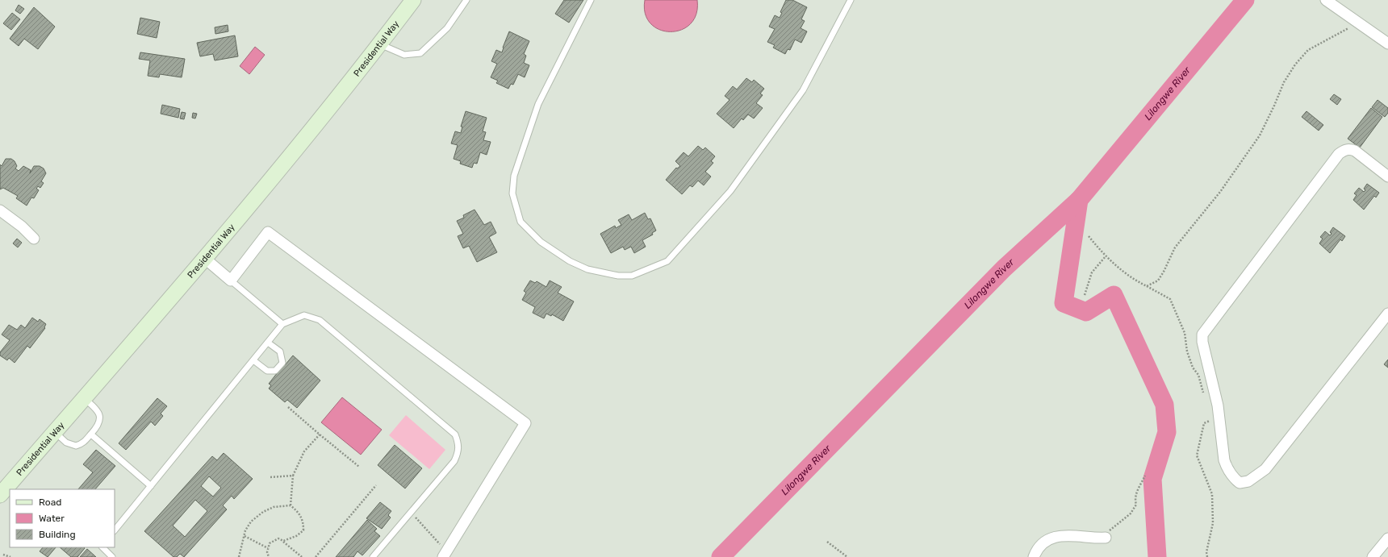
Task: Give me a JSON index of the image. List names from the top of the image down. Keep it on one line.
{"streets":{"main road":["Presidential Way"]},"water":["Lilongwe River"],"legend":["Road","Water","Building"]}
